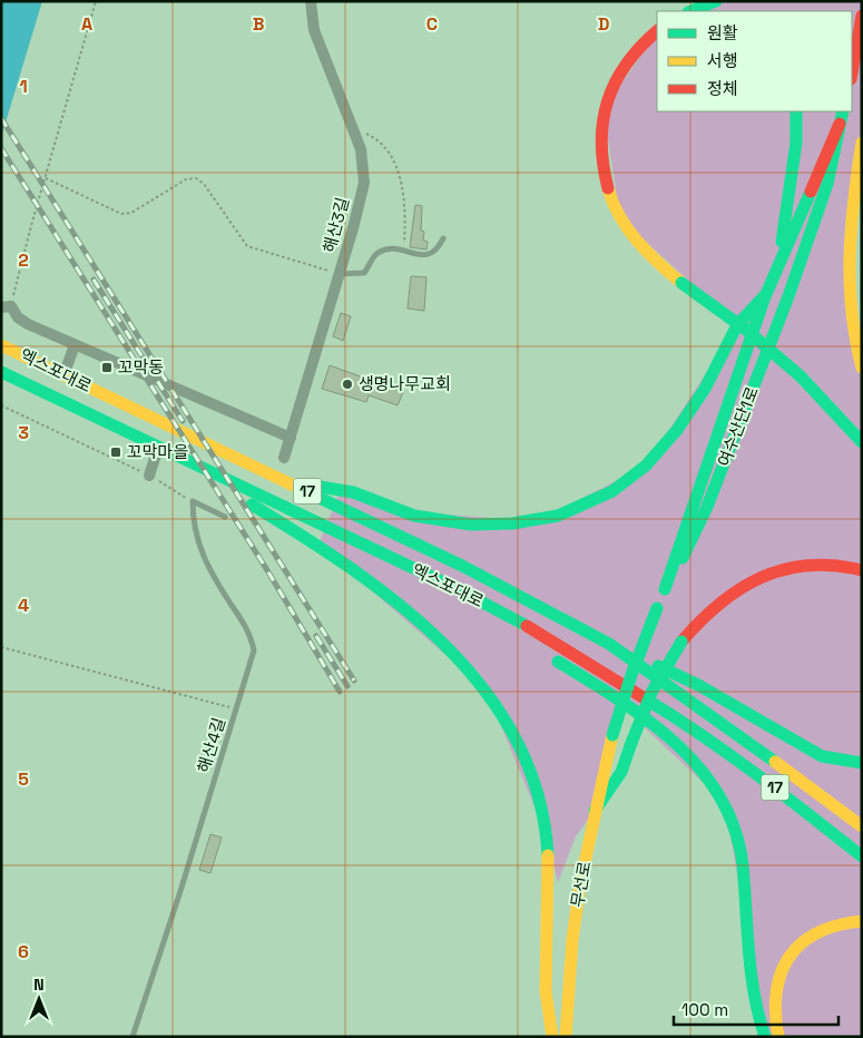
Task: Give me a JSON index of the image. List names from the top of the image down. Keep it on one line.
{"streets":{"main road":["엑스포대로","여수산단1로","17","무선로"],"street":["해산3길"],"lane":["해산4길"]},"crossings":[["여수산단1로","무선로"]],"places":{"transit":["꼬막동","꼬막마을"],"other":["생명나무교회"]},"legend":["원활","서행","정체"],"scale_bar":"100 m","north":"top","grid":{"columns":["A","B","C","D"],"rows":["1","2","3","4","5","6"]}}
